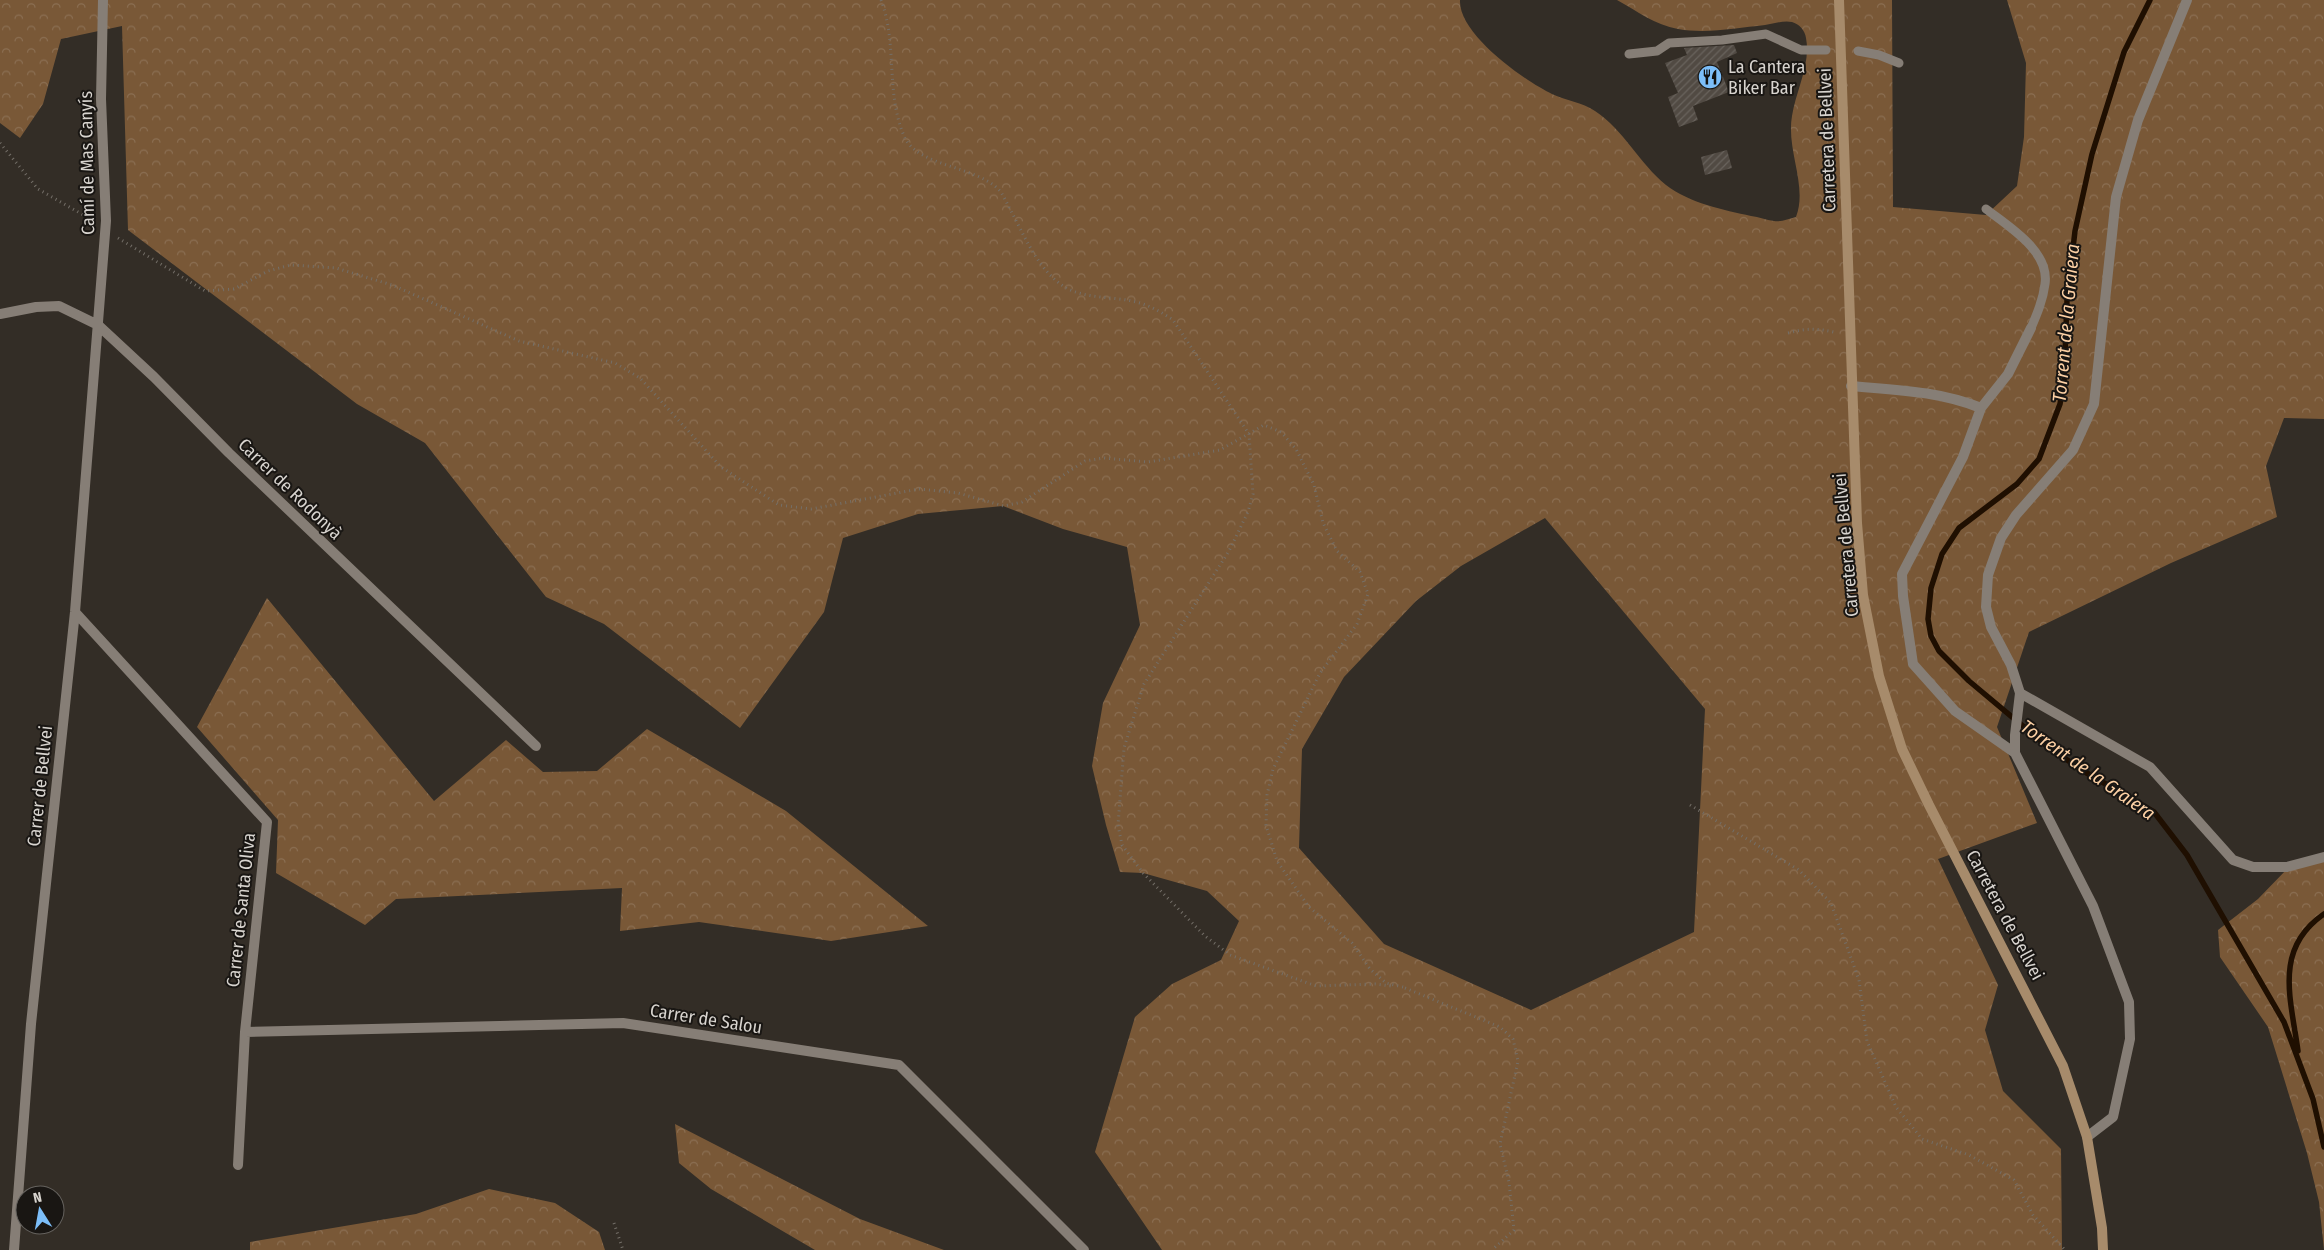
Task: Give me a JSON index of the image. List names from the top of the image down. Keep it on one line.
{"streets":{"main road":["Carretera de Bellvei"],"street":["Camí de Mas Canyís","Carrer de Rodonyà","Carrer de Bellvei","Carrer de Santa Oliva","Carrer de Salou"]},"crossings":[["Camí de Mas Canyís","Carrer de Rodonyà"],["Camí de Mas Canyís","Carrer de Bellvei"],["Carrer de Rodonyà","Carrer de Bellvei"],["Carrer de Bellvei","Carrer de Santa Oliva"],["Carrer de Santa Oliva","Carrer de Salou"]],"water":["Torrent de la Graiera"],"places":{"restaurant":["La Cantera Biker Bar"]},"north":"top"}
